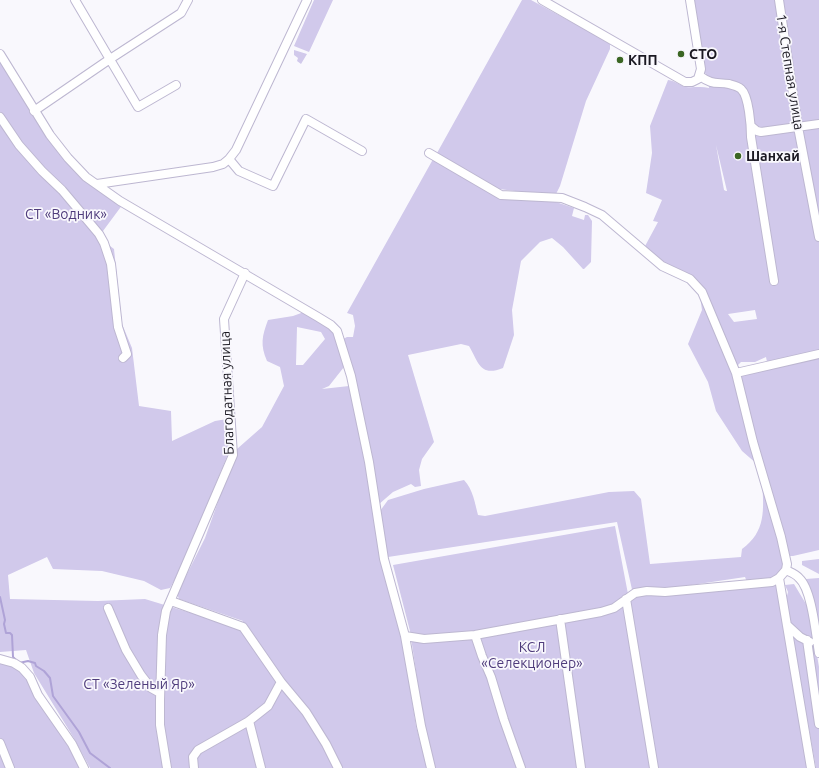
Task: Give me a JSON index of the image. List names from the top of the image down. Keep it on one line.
{"streets":{"street":["1-я Степная улица","Благодатная улица"]},"parks":["СТ «Водник»","КСЛ «Селекционер»","СТ «Зеленый Яр»"],"places":["СТО","КПП","Шанхай"]}
